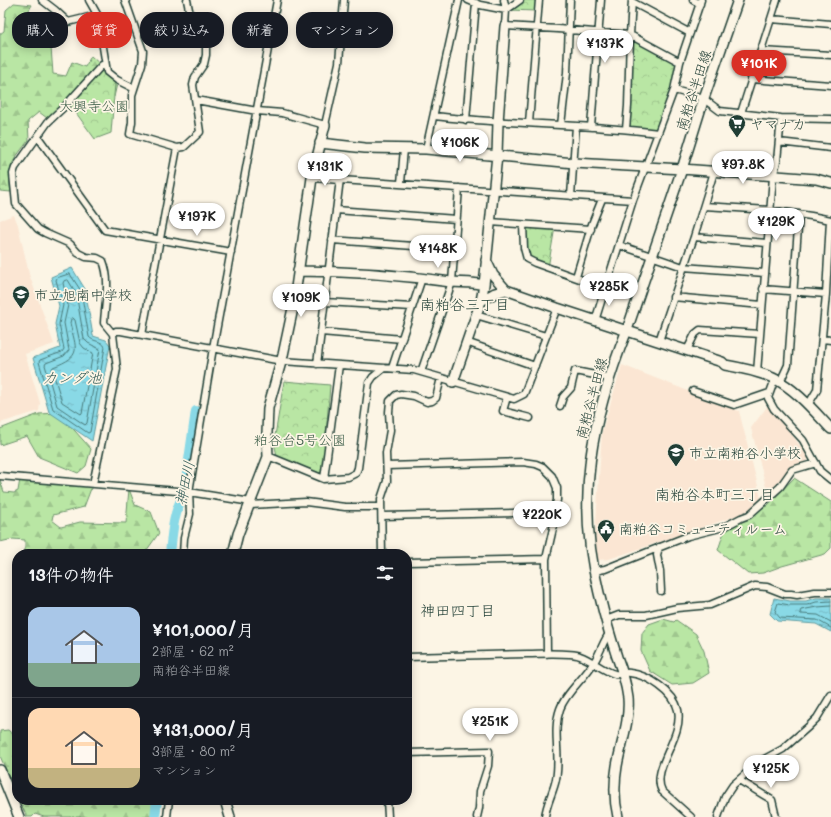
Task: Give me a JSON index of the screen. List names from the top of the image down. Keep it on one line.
{"streets":{"street":["南粕谷半田線"]},"districts":["南粕谷三丁目","南粕谷本町三丁目","神田四丁目"],"water":["カンダ池","神田川"],"parks":["大興寺公園","粕谷台5号公園"],"places":{"supermarket":["ヤマナカ"],"school or university":["市立旭南中学校","市立南粕谷小学校"],"public building":["南粕谷コミュニティルーム"]},"page":{"chip":["購入","賃貸","絞り込み","新着","マンション"],"price":["¥137K","¥101K","¥106K","¥97.8K","¥131K","¥197K","¥129K","¥148K","¥285K","¥109K","¥220K","¥251K","¥125K"],"heading":"13件の物件","list":[{"name":"¥101,000/月","note":"2部屋 · 62 m² · 南粕谷半田線"},{"name":"¥131,000/月","note":"3部屋 · 80 m² · マンション"}]}}
